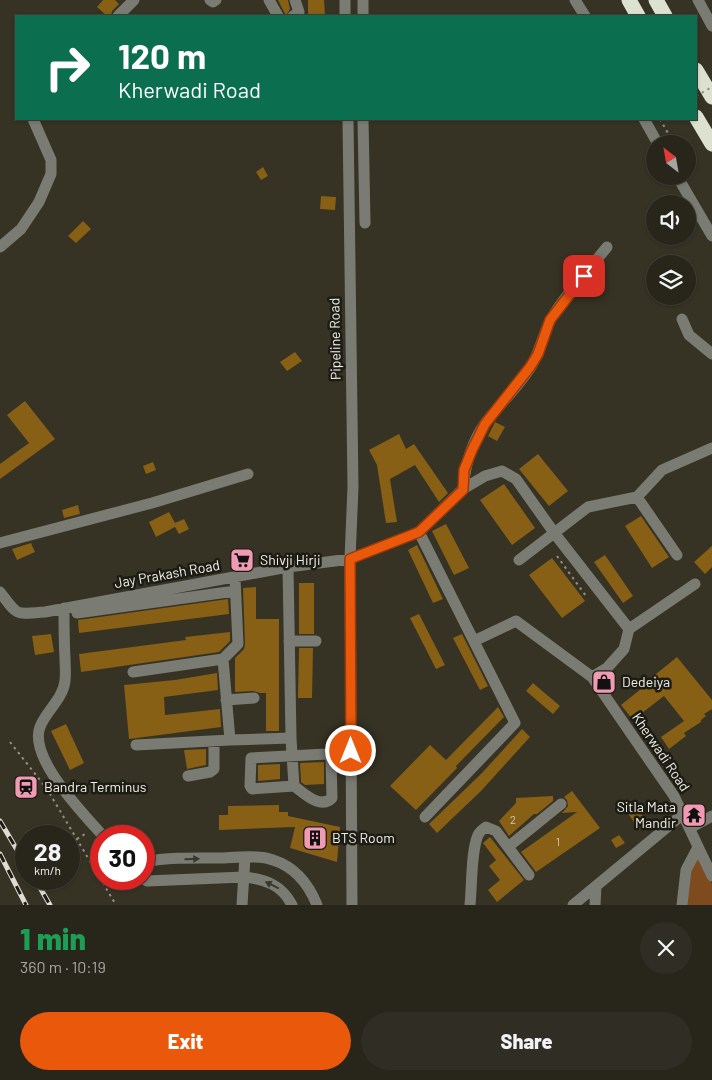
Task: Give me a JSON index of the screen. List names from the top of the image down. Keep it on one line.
{"streets":{"street":["Pipeline Road","Jay Prakash Road","Kherwadi Road"]},"crossings":[["Pipeline Road","Jay Prakash Road"]],"places":{"supermarket":["Shivji Hirji"],"shop":["Dedeiya"],"station":["Bandra Terminus"],"temple":["Sitla Mata Mandir"],"building":["BTS Room"]},"house_numbers":["2","1"],"north":"top left","page":{"turn":["120 m","Kherwadi Road"],"speed":"28 km/h","limit":"30","heading":["1 min","360 m · 10:19"],"buttons":["Exit","Share"]}}
